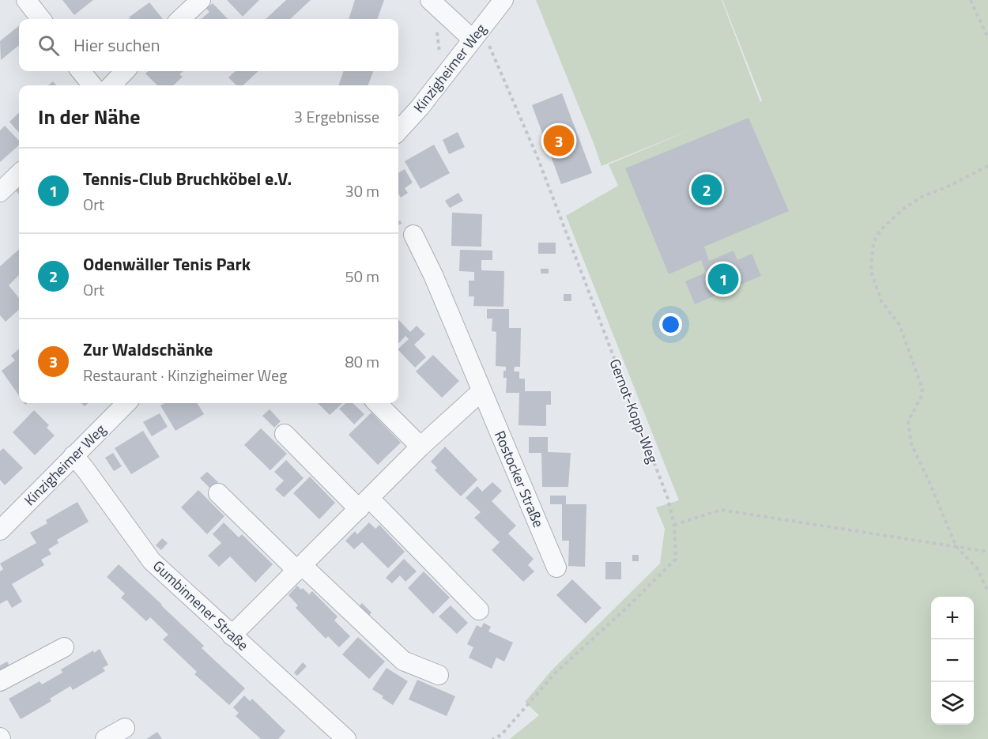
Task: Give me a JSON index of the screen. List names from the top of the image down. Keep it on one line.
{"streets":{"street":["Kinzigheimer Weg","Rostocker Straße","Gumbinnener Straße"],"path":["Gernot-Kopp-Weg"]},"crossings":[["Kinzigheimer Weg","Gernot-Kopp-Weg"],["Kinzigheimer Weg","Gumbinnener Straße"]],"page":{"search":"Hier suchen","heading":["In der Nähe","3 Ergebnisse"],"pins":["3","2","1"],"list":[{"mark":"1","name":"Tennis-Club Bruchköbel e.V.","note":"Ort","value":"30 m"},{"mark":"2","name":"Odenwäller Tenis Park","note":"Ort","value":"50 m"},{"mark":"3","name":"Zur Waldschänke","note":"Restaurant · Kinzigheimer Weg","value":"80 m"}],"map_buttons":["+","−"]}}
